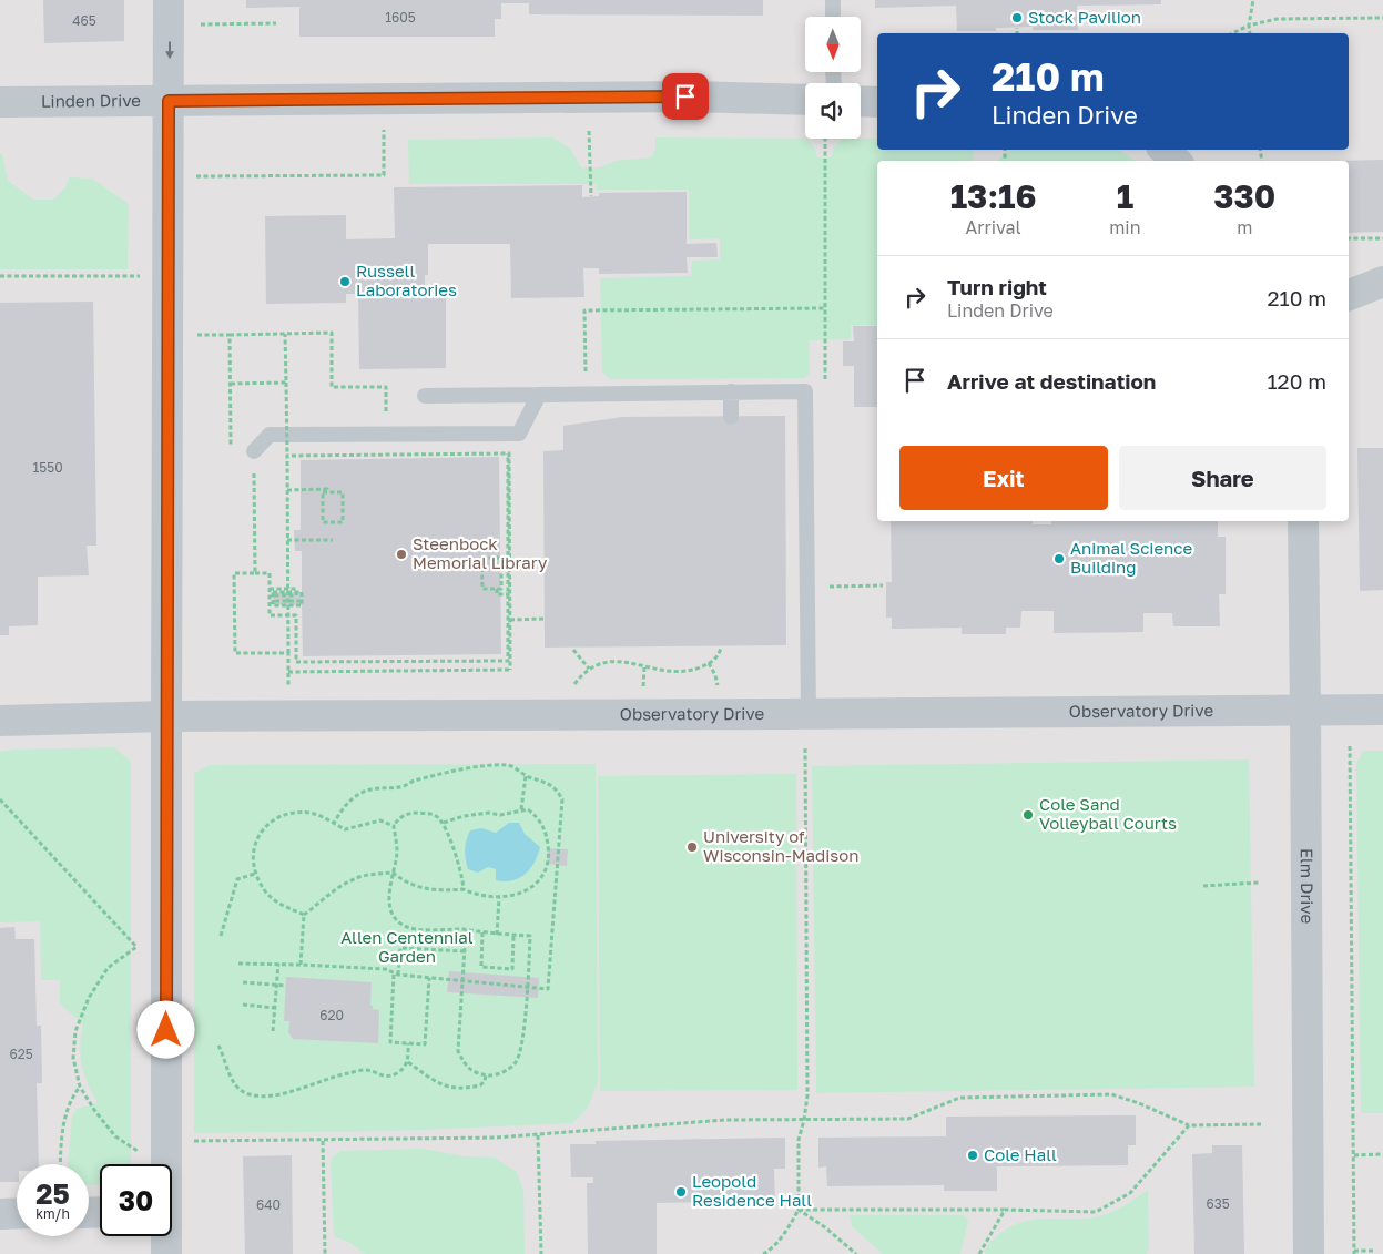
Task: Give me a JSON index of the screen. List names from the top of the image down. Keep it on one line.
{"streets":{"street":["Linden Drive","Observatory Drive","Elm Drive"]},"crossings":[["Observatory Drive","Elm Drive"]],"parks":["Allen Centennial Garden"],"places":["Stock Pavilion","Russell Laboratories","Steenbock Memorial Library","Animal Science Building","Cole Sand Volleyball Courts","University of Wisconsin-Madison","Cole Hall","Leopold Residence Hall"],"house_numbers":["1605","465","1550","620","625","635","640"],"north":"bottom","page":{"turn":["210 m","Linden Drive"],"eta":["13:16","Arrival","1","min","330","m"],"list":[{"name":"Turn right","note":"Linden Drive","value":"210 m"},{"name":"Arrive at destination","value":"120 m"}],"buttons":["Exit","Share"],"speed":"25 km/h","limit":"30"}}
